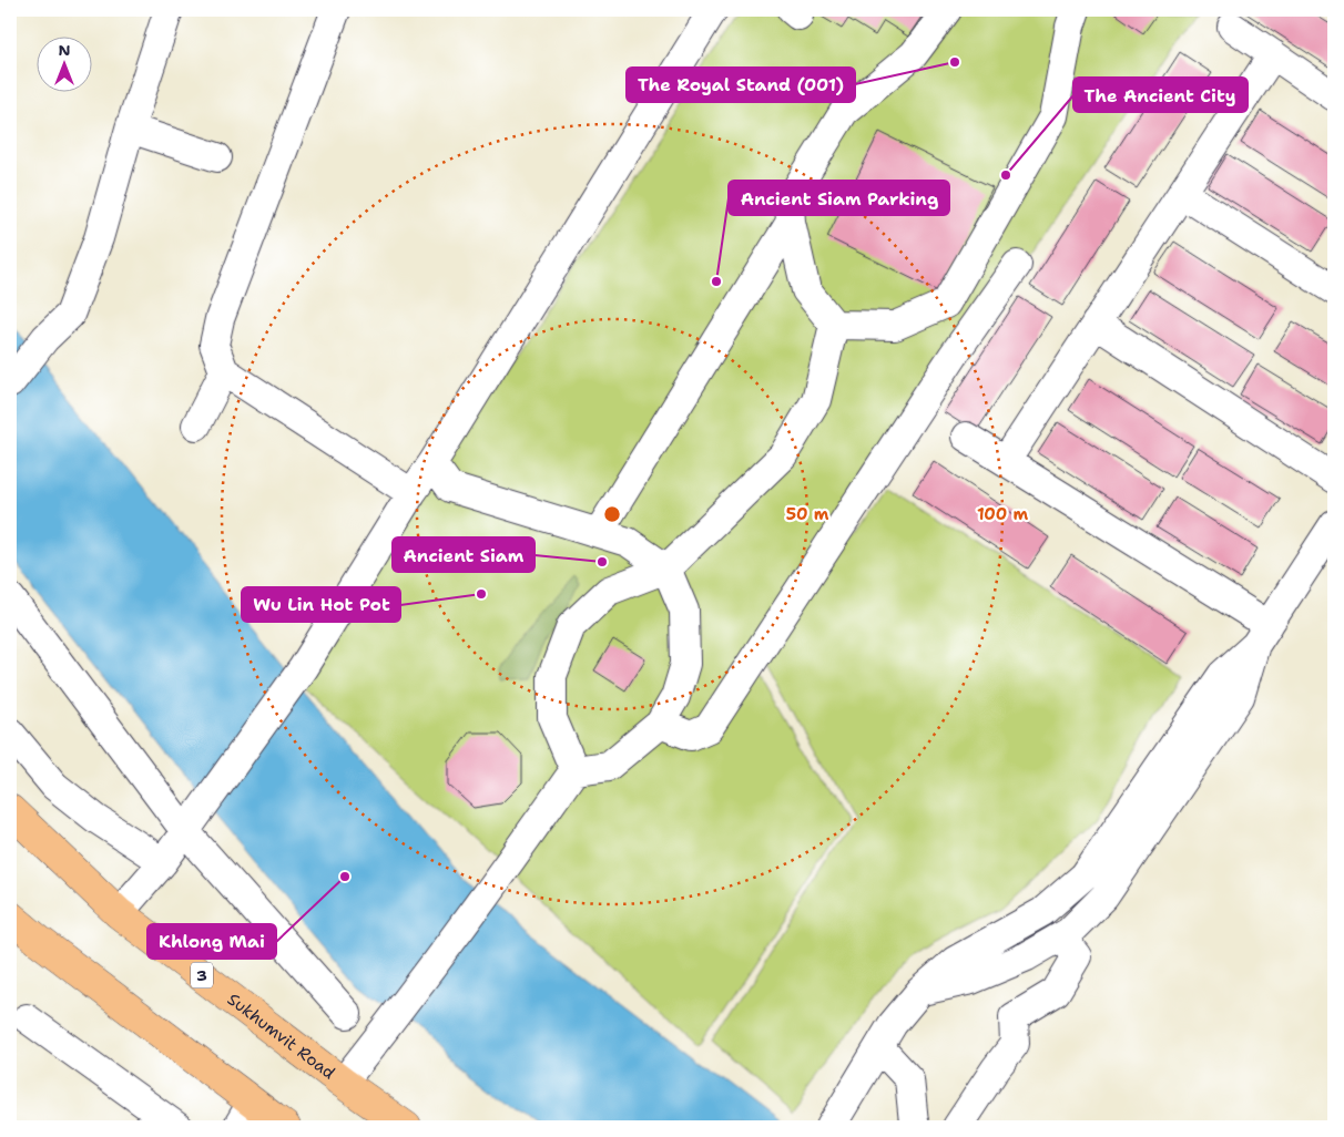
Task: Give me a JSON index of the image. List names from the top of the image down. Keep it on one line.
{"streets":{"highway":["3","Sukhumvit Road"]},"places":["The Royal Stand (001)","The Ancient City","Ancient Siam Parking","Ancient Siam","Wu Lin Hot Pot","Khlong Mai"],"north":"top","rings":["50 m","100 m"]}
